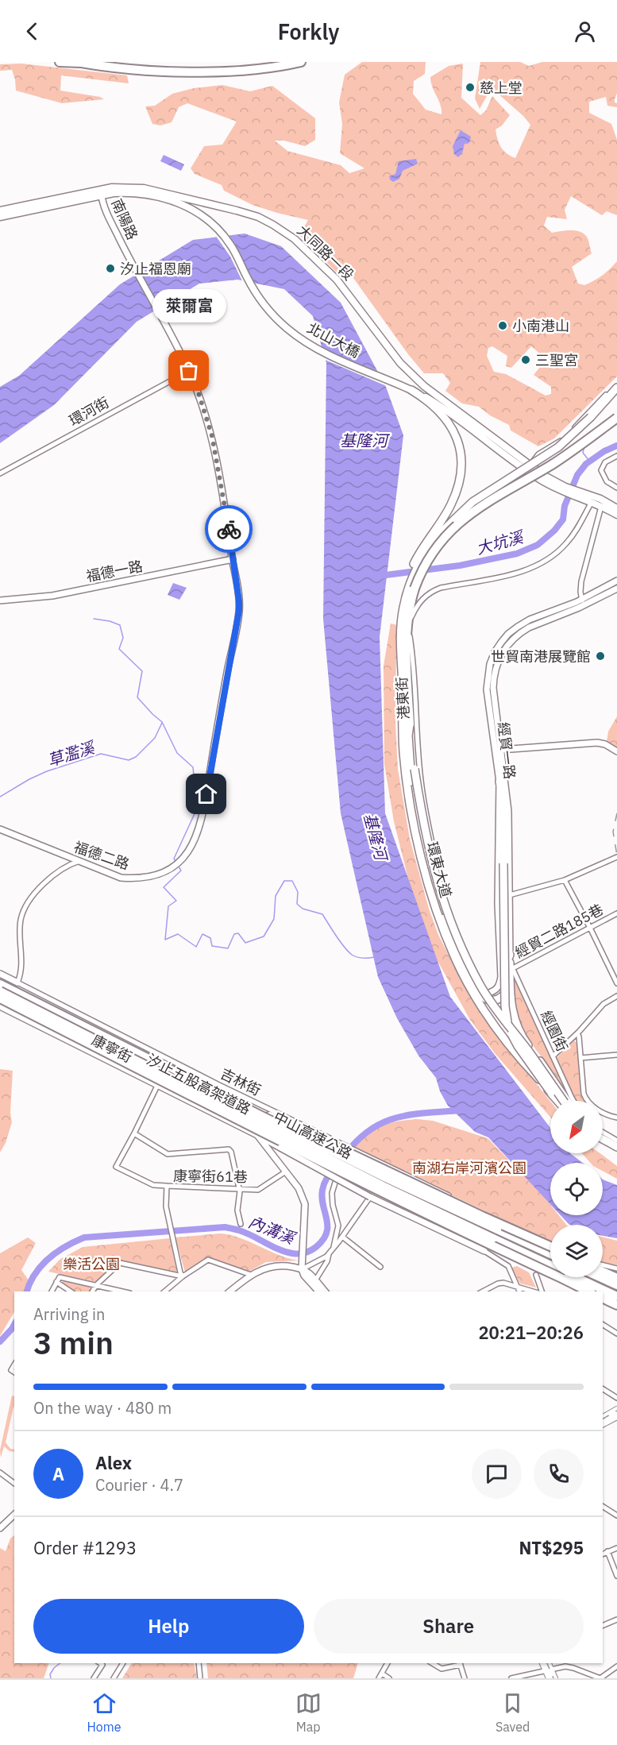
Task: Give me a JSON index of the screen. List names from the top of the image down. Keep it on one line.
{"streets":{"highway":["環東大道","汐止五股高架道路","中山高速公路"],"main road":["大同路一段","北山大橋"],"street":["南陽路","環河街","福德一路","港東街","經貿一路","福德二路","經貿二路185巷","經園街","康寧街","吉林街","康寧街61巷"]},"crossings":[["南陽路","大同路一段"],["南陽路","環河街"],["南陽路","福德一路"],["南陽路","福德二路"],["大同路一段","北山大橋"],["福德一路","福德二路"],["港東街","經貿一路"],["經貿一路","經貿二路185巷"],["經貿一路","經園街"],["經貿二路185巷","經園街"],["康寧街","康寧街61巷"],["汐止五股高架道路","中山高速公路"]],"water":["基隆河","大坑溪","草濫溪","內溝溪"],"parks":["南湖右岸河濱公園","樂活公園"],"places":["慈上堂","汐止福恩廟","小南港山","三聖宮","萊爾富","世貿南港展覽館"],"north":"bottom left","page":{"header":"Forkly","bubble":"萊爾富","heading":["3 min","Arriving in","20:21–20:26"],"panel":["Alex","Courier · 4.7","Order #1293","NT$295"],"bar":"On the way · 480 m","round":"A","buttons":["Help","Share"],"tabs":["Home","Map","Saved"]}}
